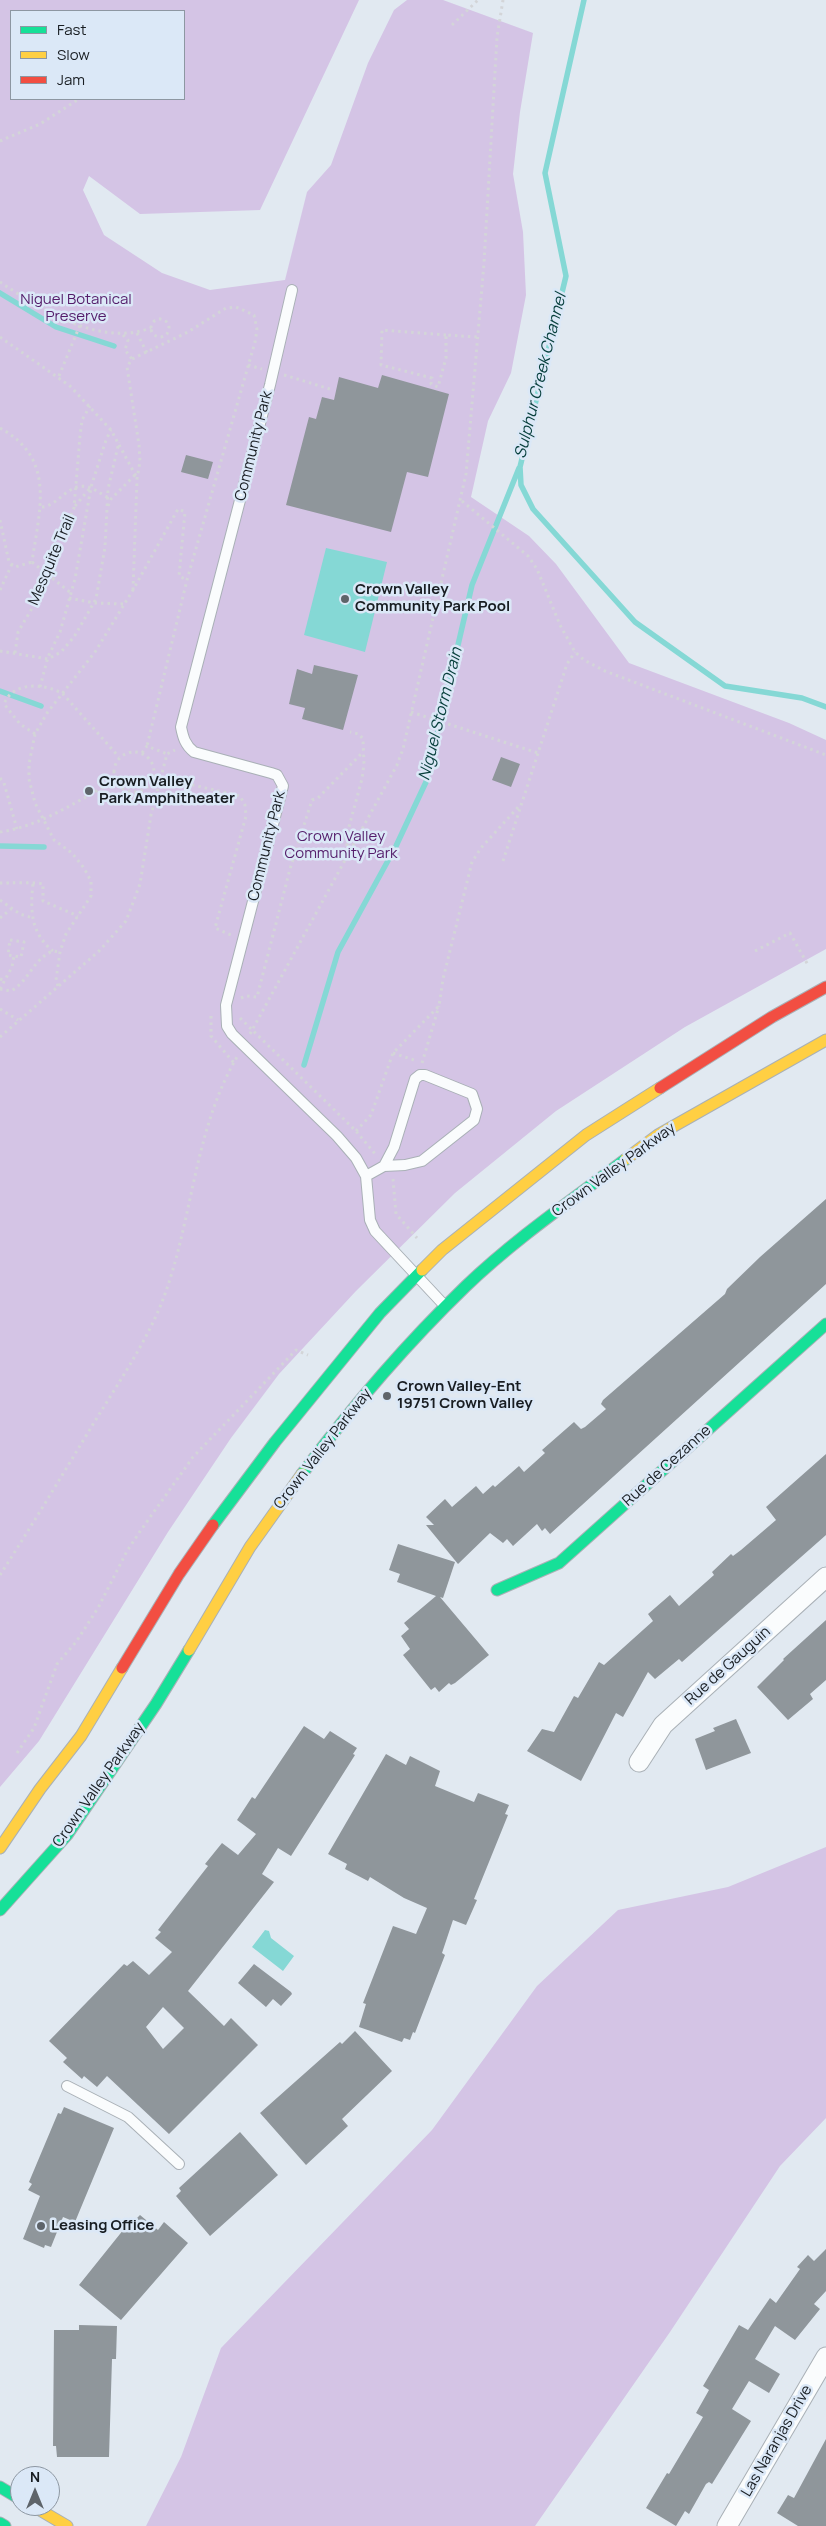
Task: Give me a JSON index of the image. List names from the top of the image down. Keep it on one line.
{"streets":{"main road":["Crown Valley Parkway","Rue de Cezanne"],"street":["Rue de Gauguin","Las Naranjas Drive"],"lane":["Community Park"],"path":["Mesquite Trail"]},"crossings":[["Community Park","Crown Valley Parkway"]],"water":["Sulphur Creek Channel","Niguel Storm Drain"],"parks":["Niguel Botanical Preserve","Crown Valley Community Park"],"places":["Crown Valley Community Park Pool","Crown Valley Park Amphitheater","Crown Valley-Ent 19751 Crown Valley","Leasing Office"],"legend":["Fast","Slow","Jam"],"north":"top"}
